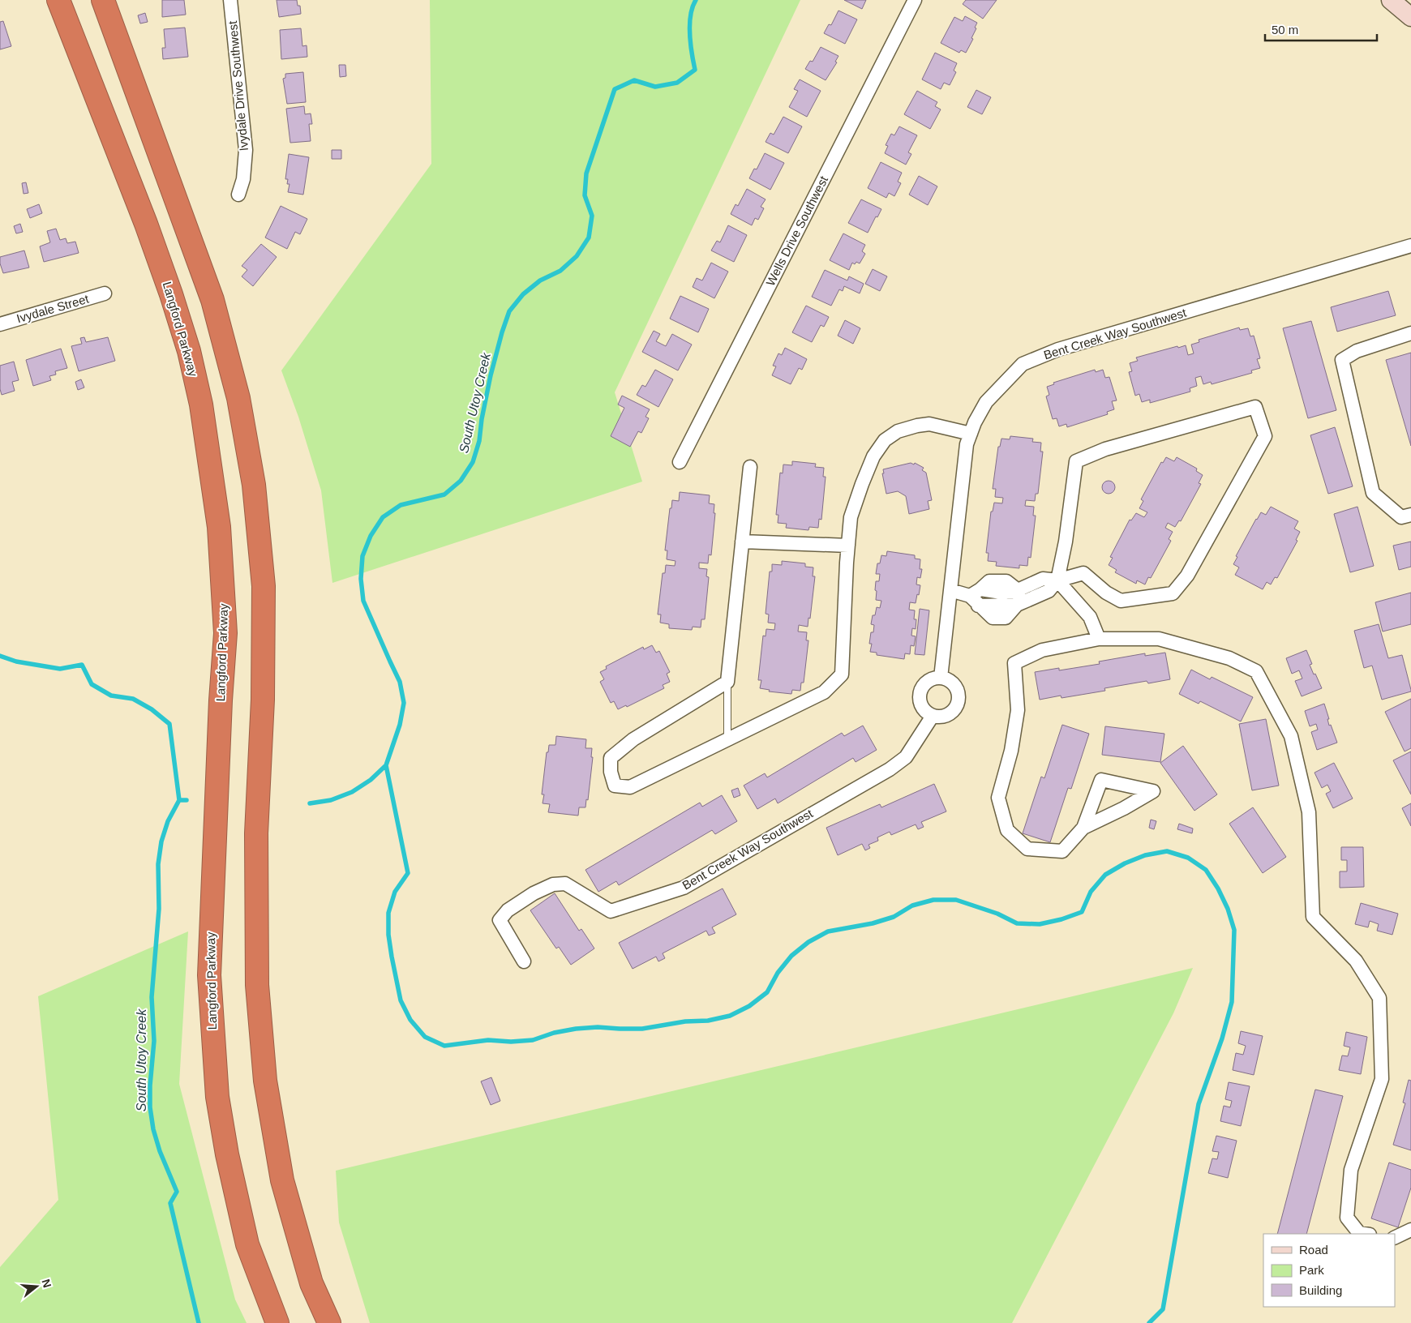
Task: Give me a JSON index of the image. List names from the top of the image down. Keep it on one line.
{"streets":{"highway":["Langford Parkway"],"street":["Ivydale Drive Southwest","Wells Drive Southwest","Ivydale Street","Bent Creek Way Southwest"]},"water":["South Utoy Creek"],"legend":["Road","Park","Building"],"scale_bar":"50 m","north":"right"}
